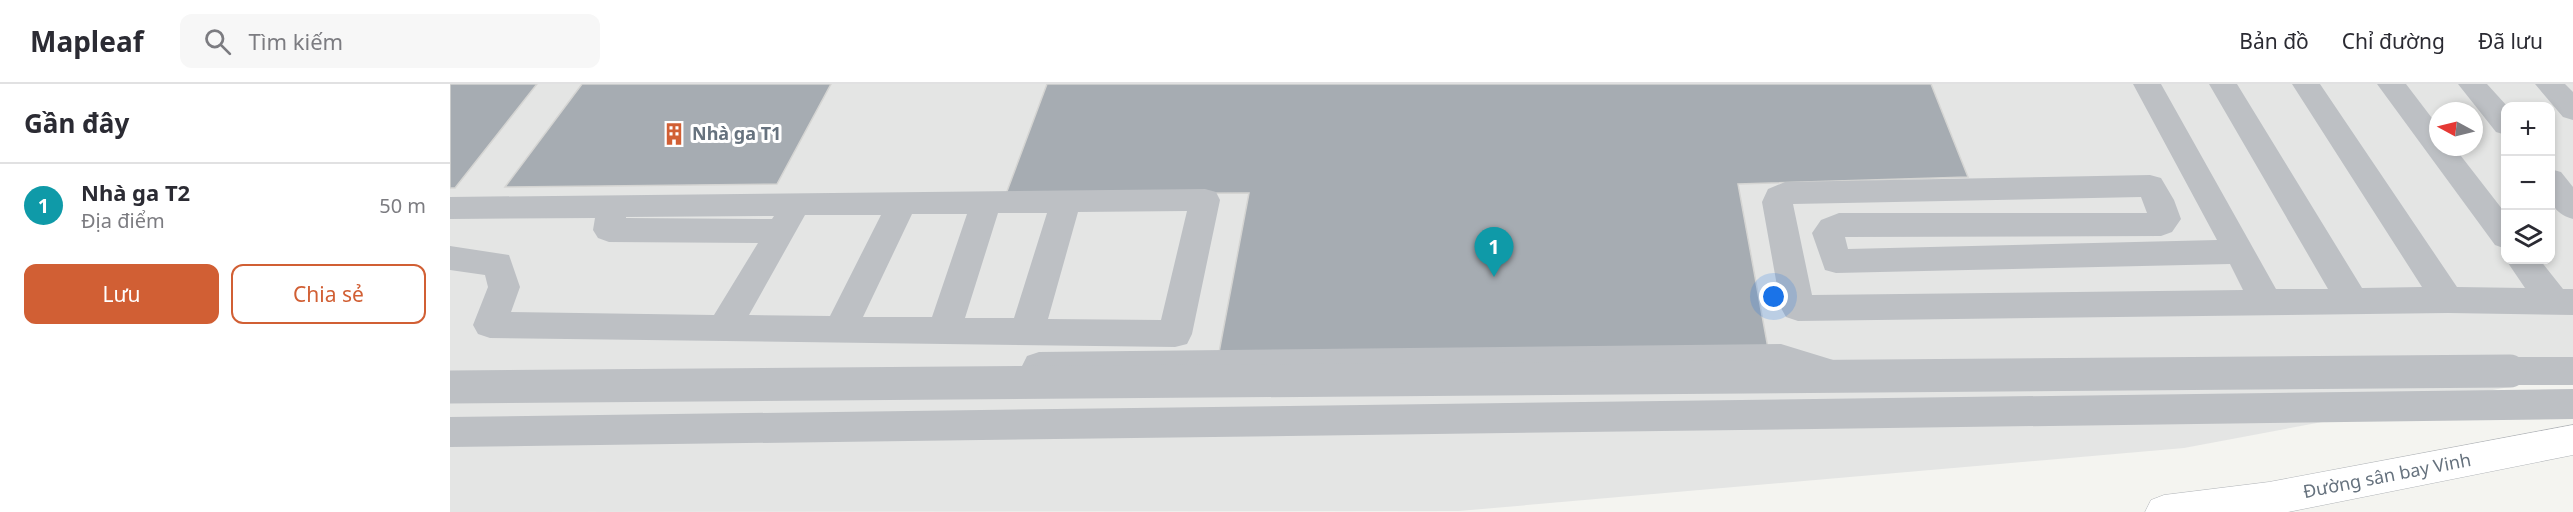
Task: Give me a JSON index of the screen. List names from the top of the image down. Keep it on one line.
{"streets":{"main road":["Đường sân bay Vinh"]},"places":{"building":["Nhà ga T1"]},"north":"left","page":{"header":"Mapleaf","search":"Tìm kiếm","nav":["Bản đồ","Chỉ đường","Đã lưu"],"heading":"Gần đây","map_buttons":["+","−"],"list":[{"mark":"1","name":"Nhà ga T2","note":"Địa điểm","value":"50 m"}],"pins":"1","buttons":["Lưu","Chia sẻ"]}}
